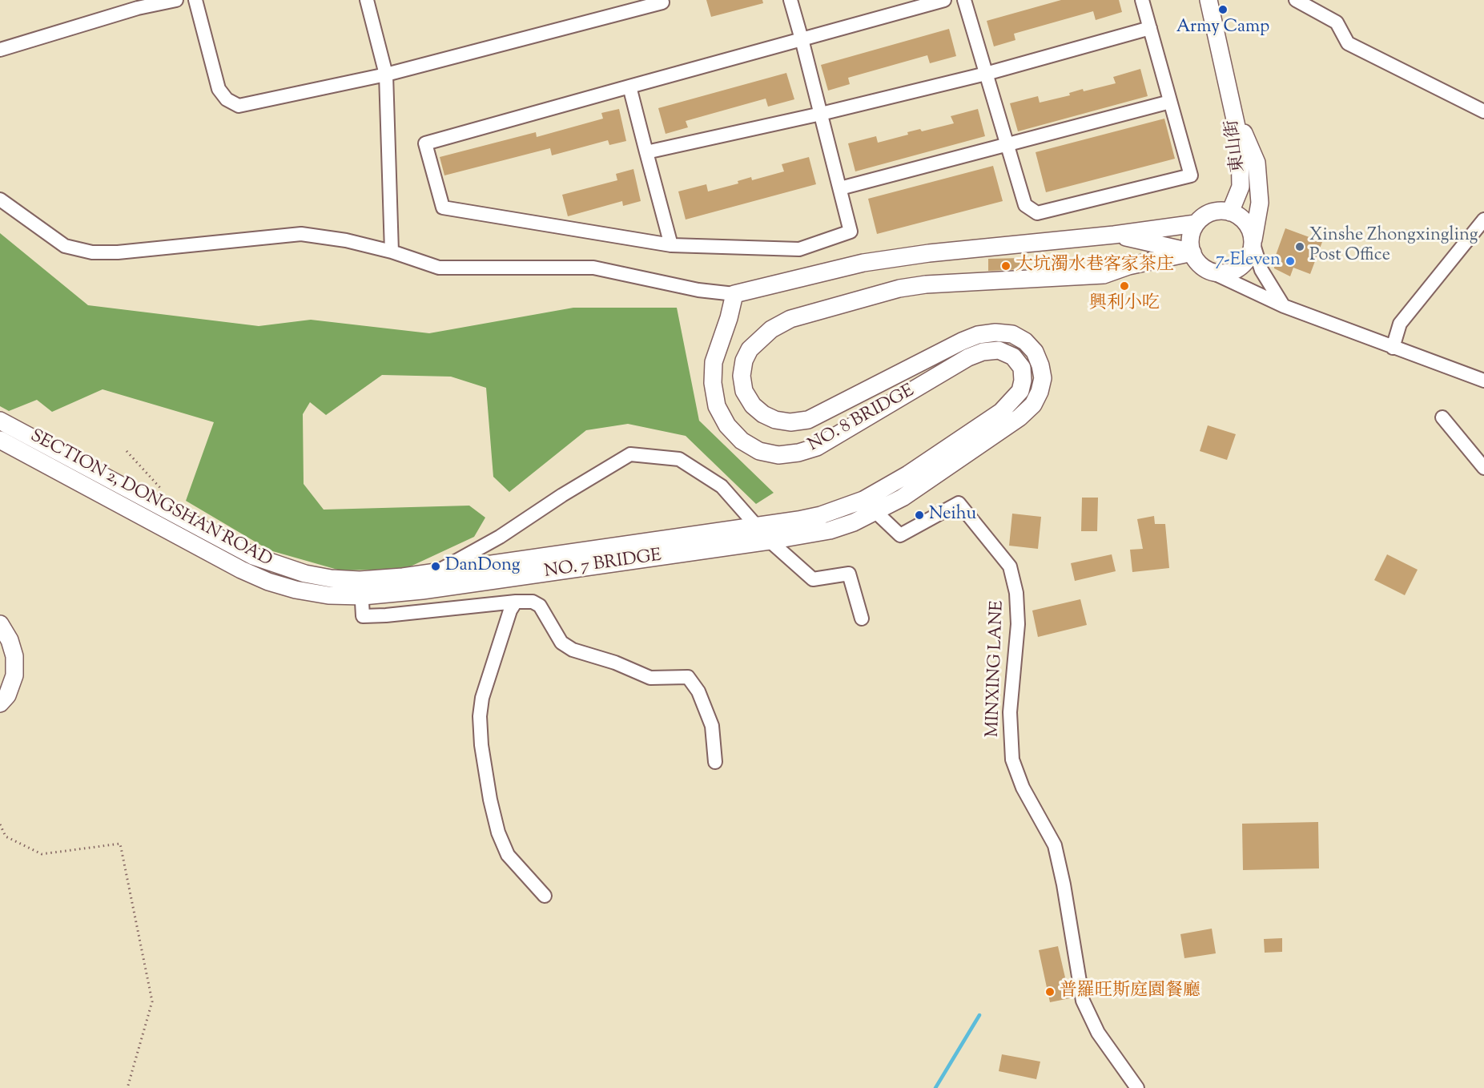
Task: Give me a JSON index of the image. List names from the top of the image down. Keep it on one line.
{"streets":{"main road":["東山街","NO. 8 BRIDGE","SECTION 2, DONGSHAN ROAD","NO. 7 BRIDGE"],"street":["MINXING LANE"]},"crossings":[["NO. 8 BRIDGE","MINXING LANE"],["SECTION 2, DONGSHAN ROAD","NO. 7 BRIDGE"]],"places":["Army Camp","Xinshe Zhongxingling Post Office","7-Eleven","大坑濁水巷客家茶庄","興利小吃","Neihu","DanDong","普羅旺斯庭園餐廳"]}
